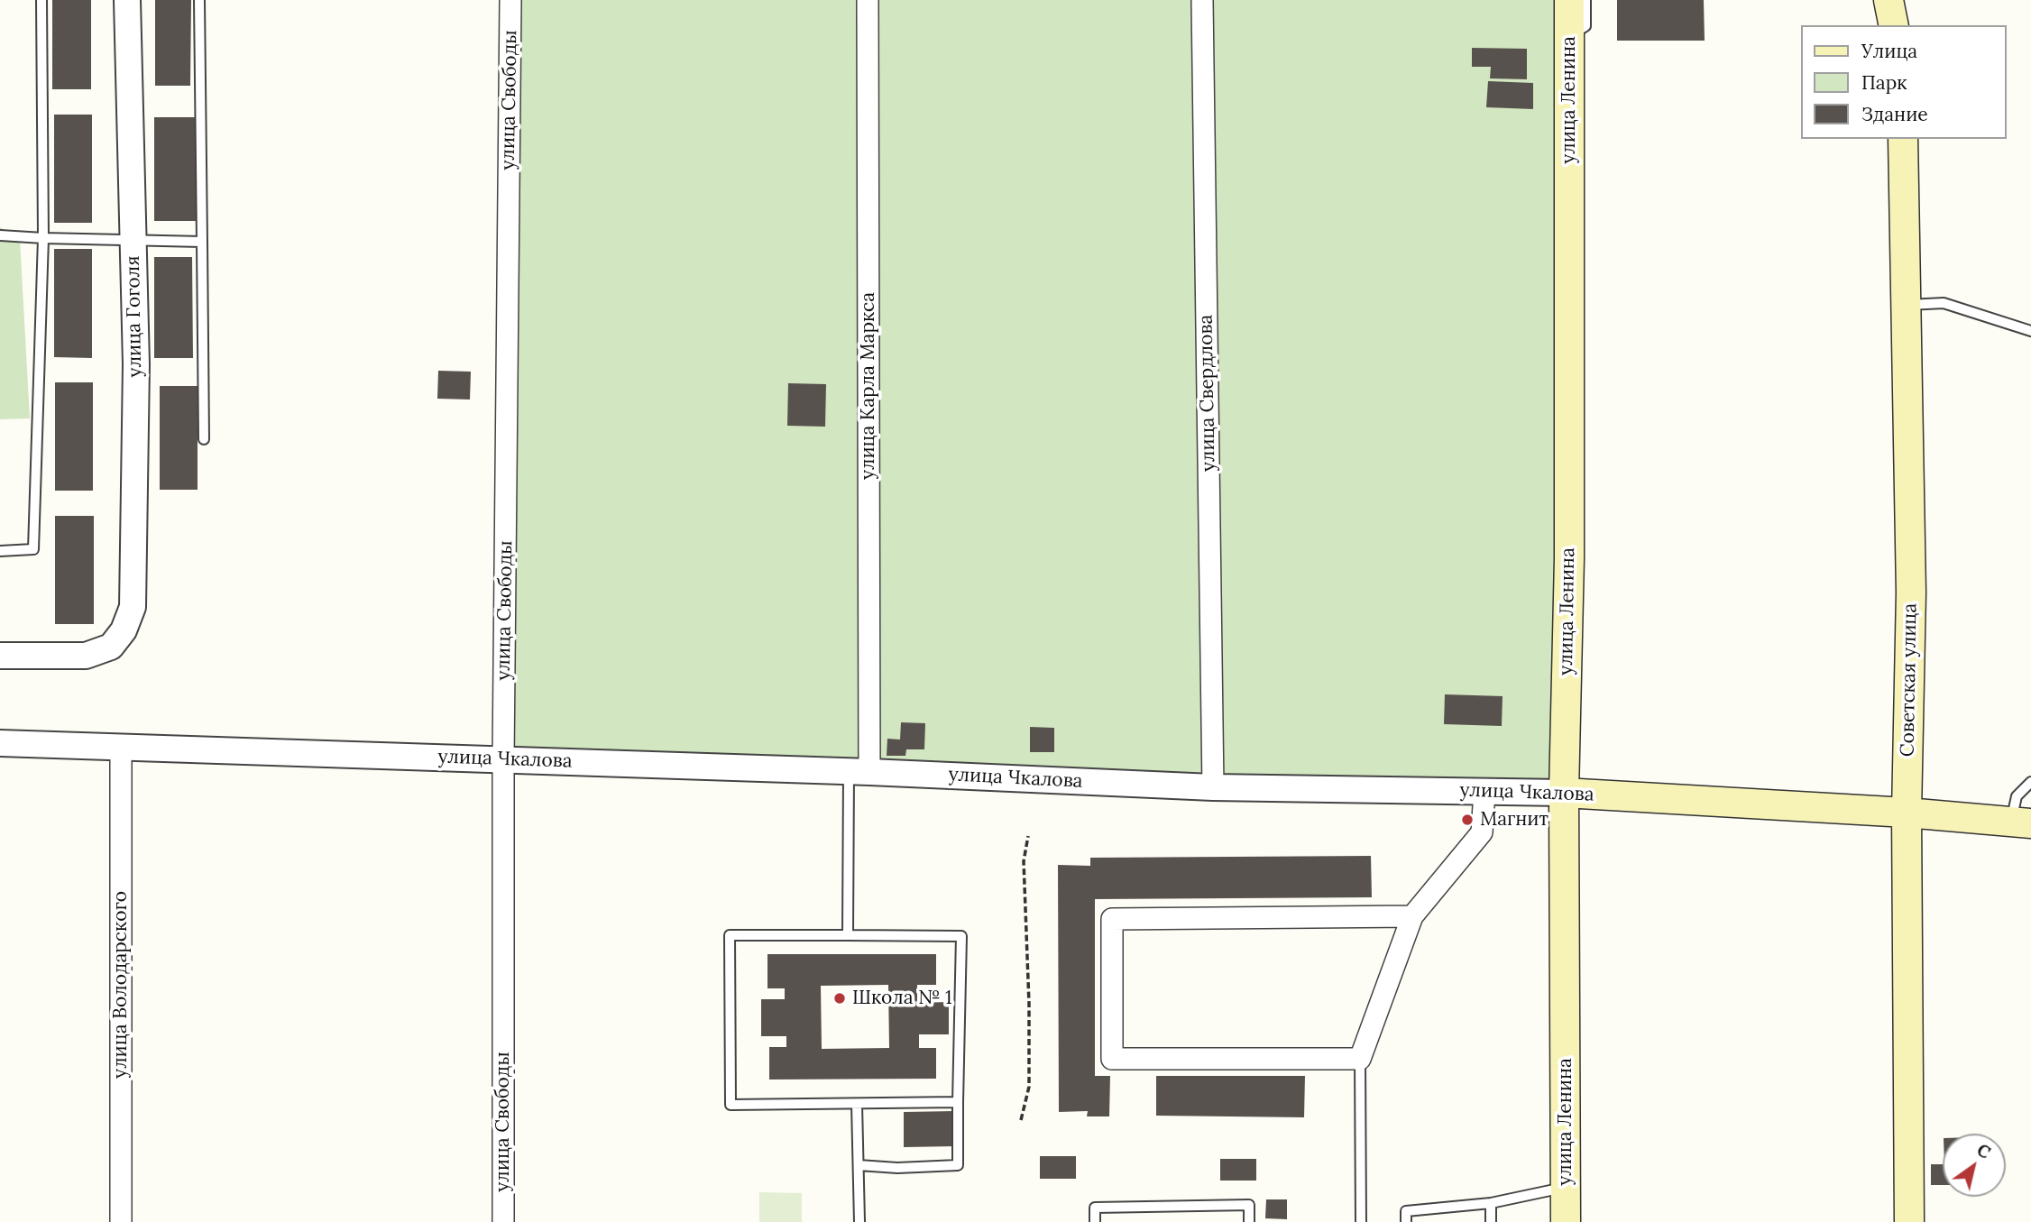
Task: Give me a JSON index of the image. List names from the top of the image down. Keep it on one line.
{"streets":{"main road":["улица Ленина","Советская улица","улица Чкалова"],"street":["улица Свободы","улица Гоголя","улица Карла Маркса","улица Свердлова","улица Володарского"]},"crossings":[["улица Свободы","улица Чкалова"],["улица Ленина","улица Чкалова"],["улица Карла Маркса","улица Чкалова"],["улица Свердлова","улица Чкалова"],["Советская улица","улица Чкалова"],["улица Чкалова","улица Володарского"]],"places":["Магнит","Школа № 1"],"legend":["Улица","Парк","Здание"],"north":"top right"}
